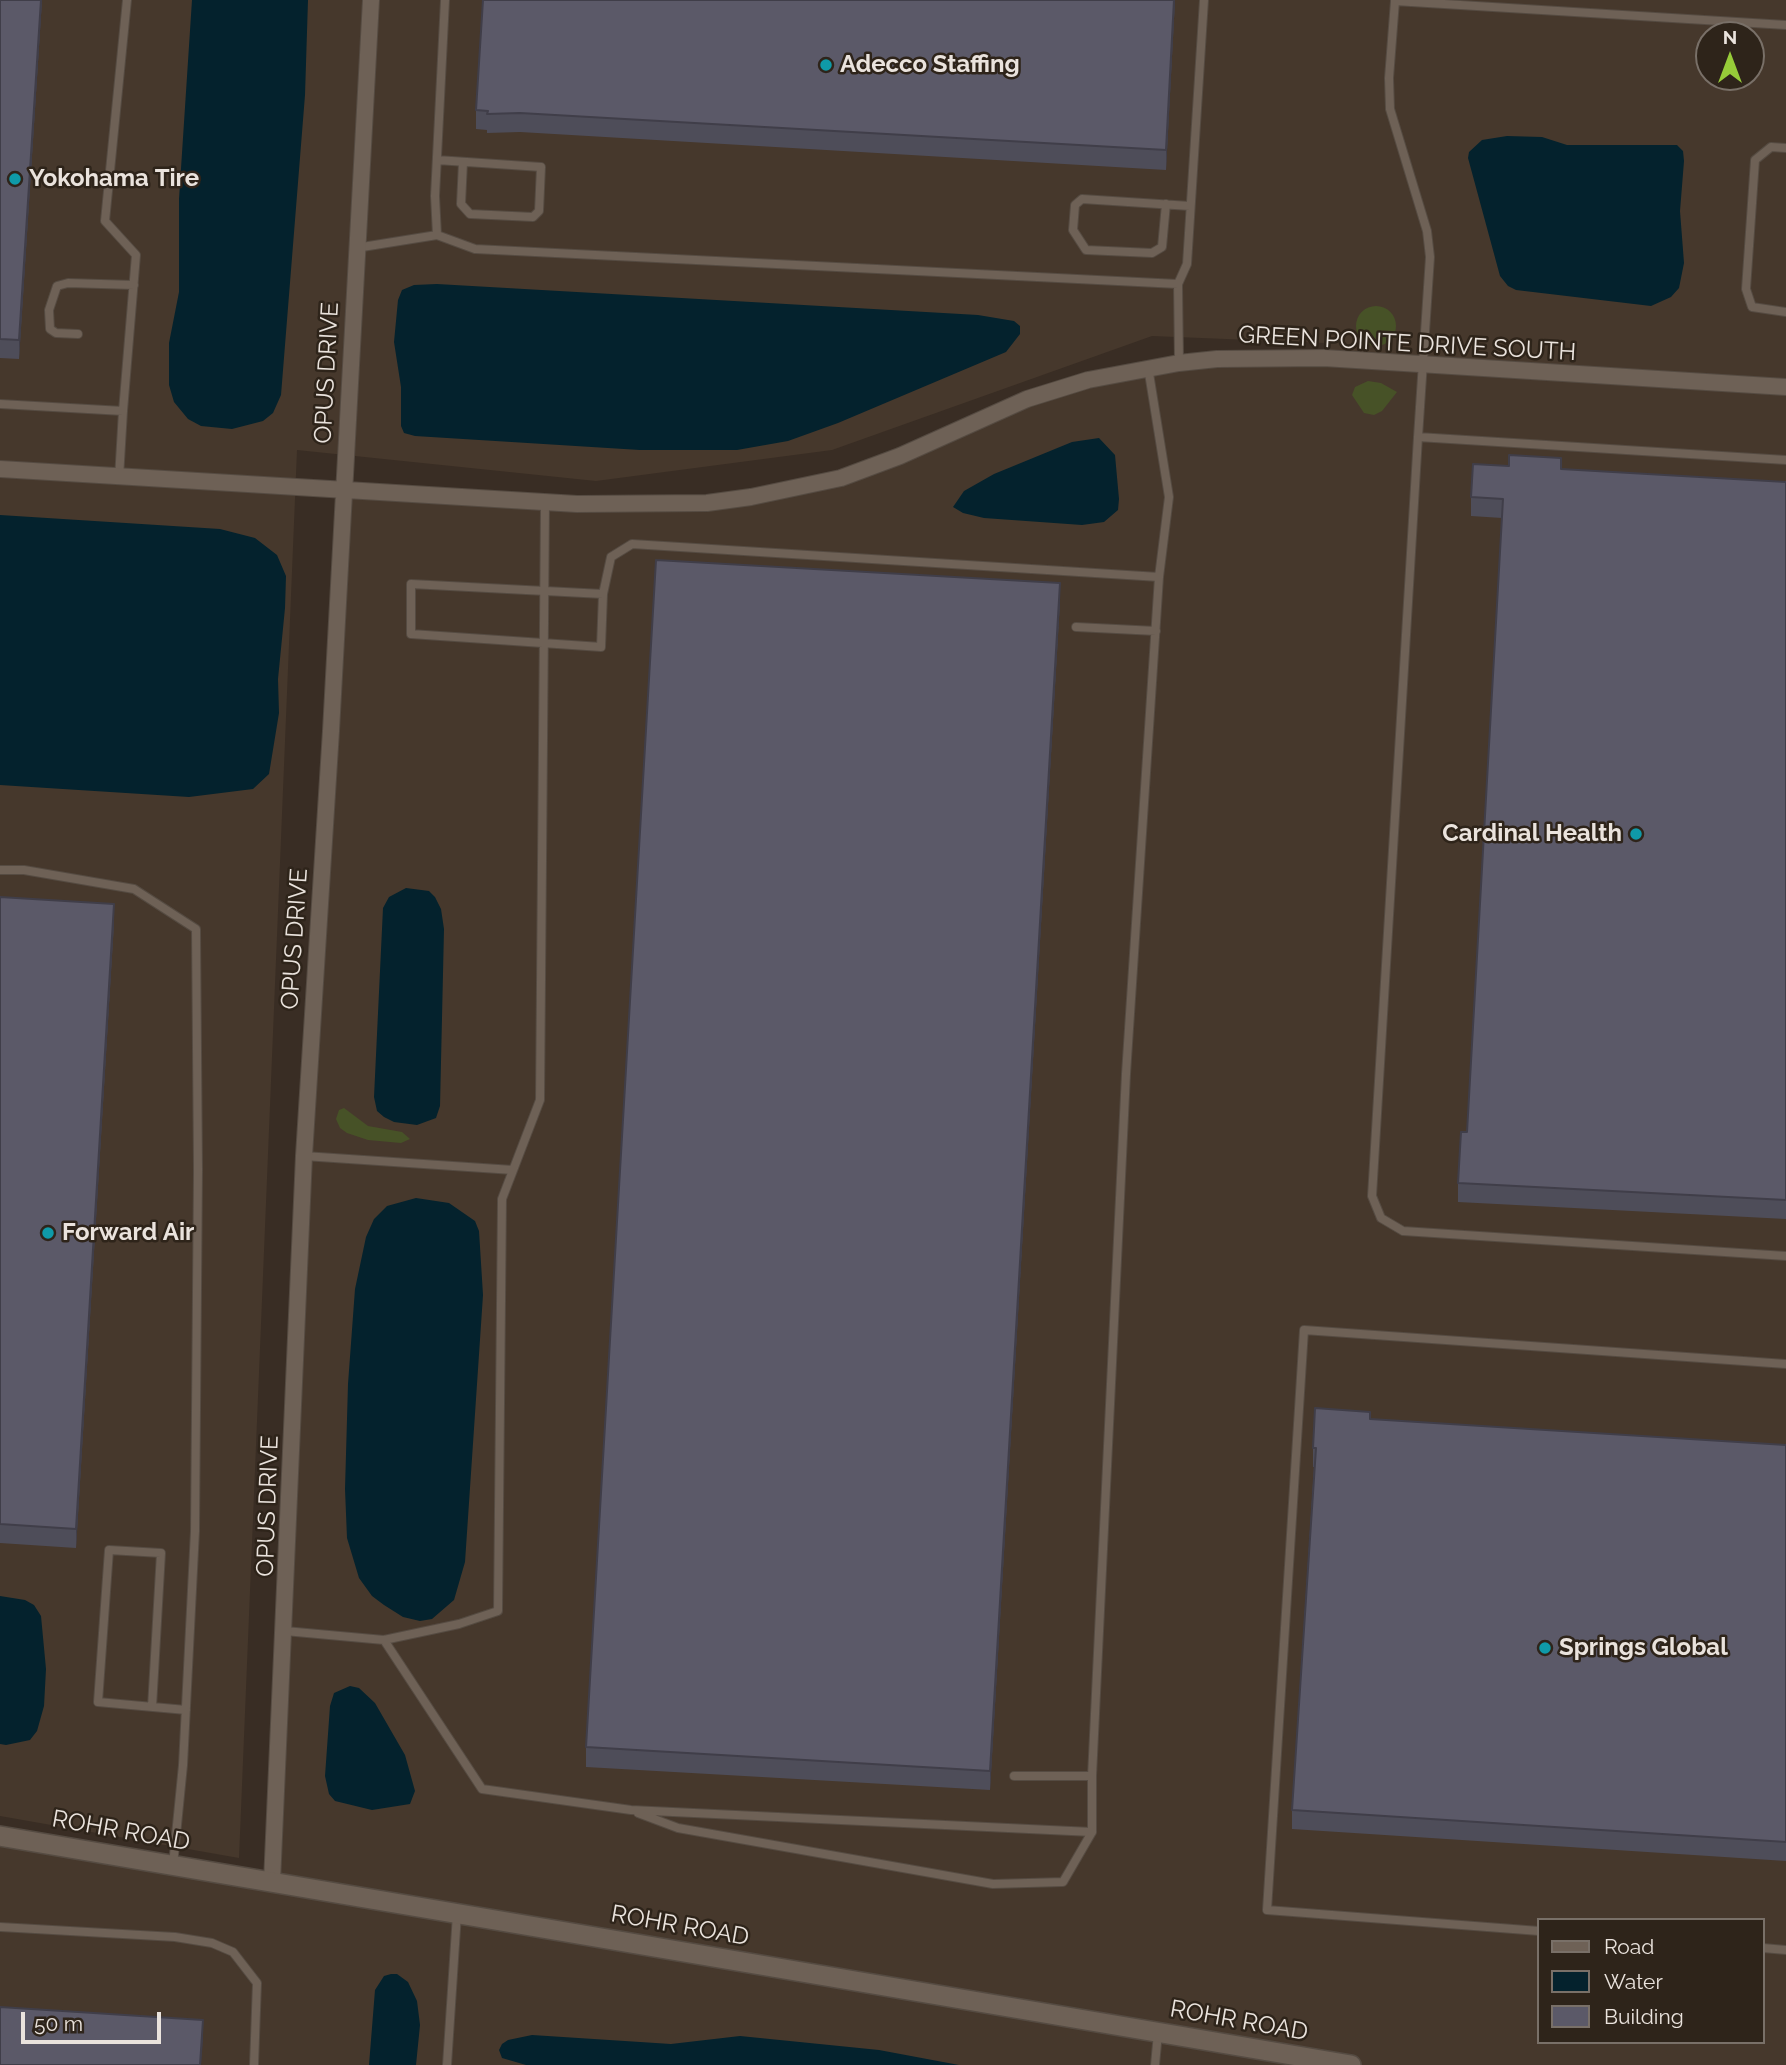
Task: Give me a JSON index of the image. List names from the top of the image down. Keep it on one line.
{"streets":{"street":["GREEN POINTE DRIVE SOUTH","OPUS DRIVE","ROHR ROAD"]},"crossings":[["GREEN POINTE DRIVE SOUTH","OPUS DRIVE"],["OPUS DRIVE","ROHR ROAD"]],"places":["Adecco Staffing","Yokohama Tire","Cardinal Health","Forward Air","Springs Global"],"legend":["Road","Water","Building"],"scale_bar":"50 m","north":"top"}
